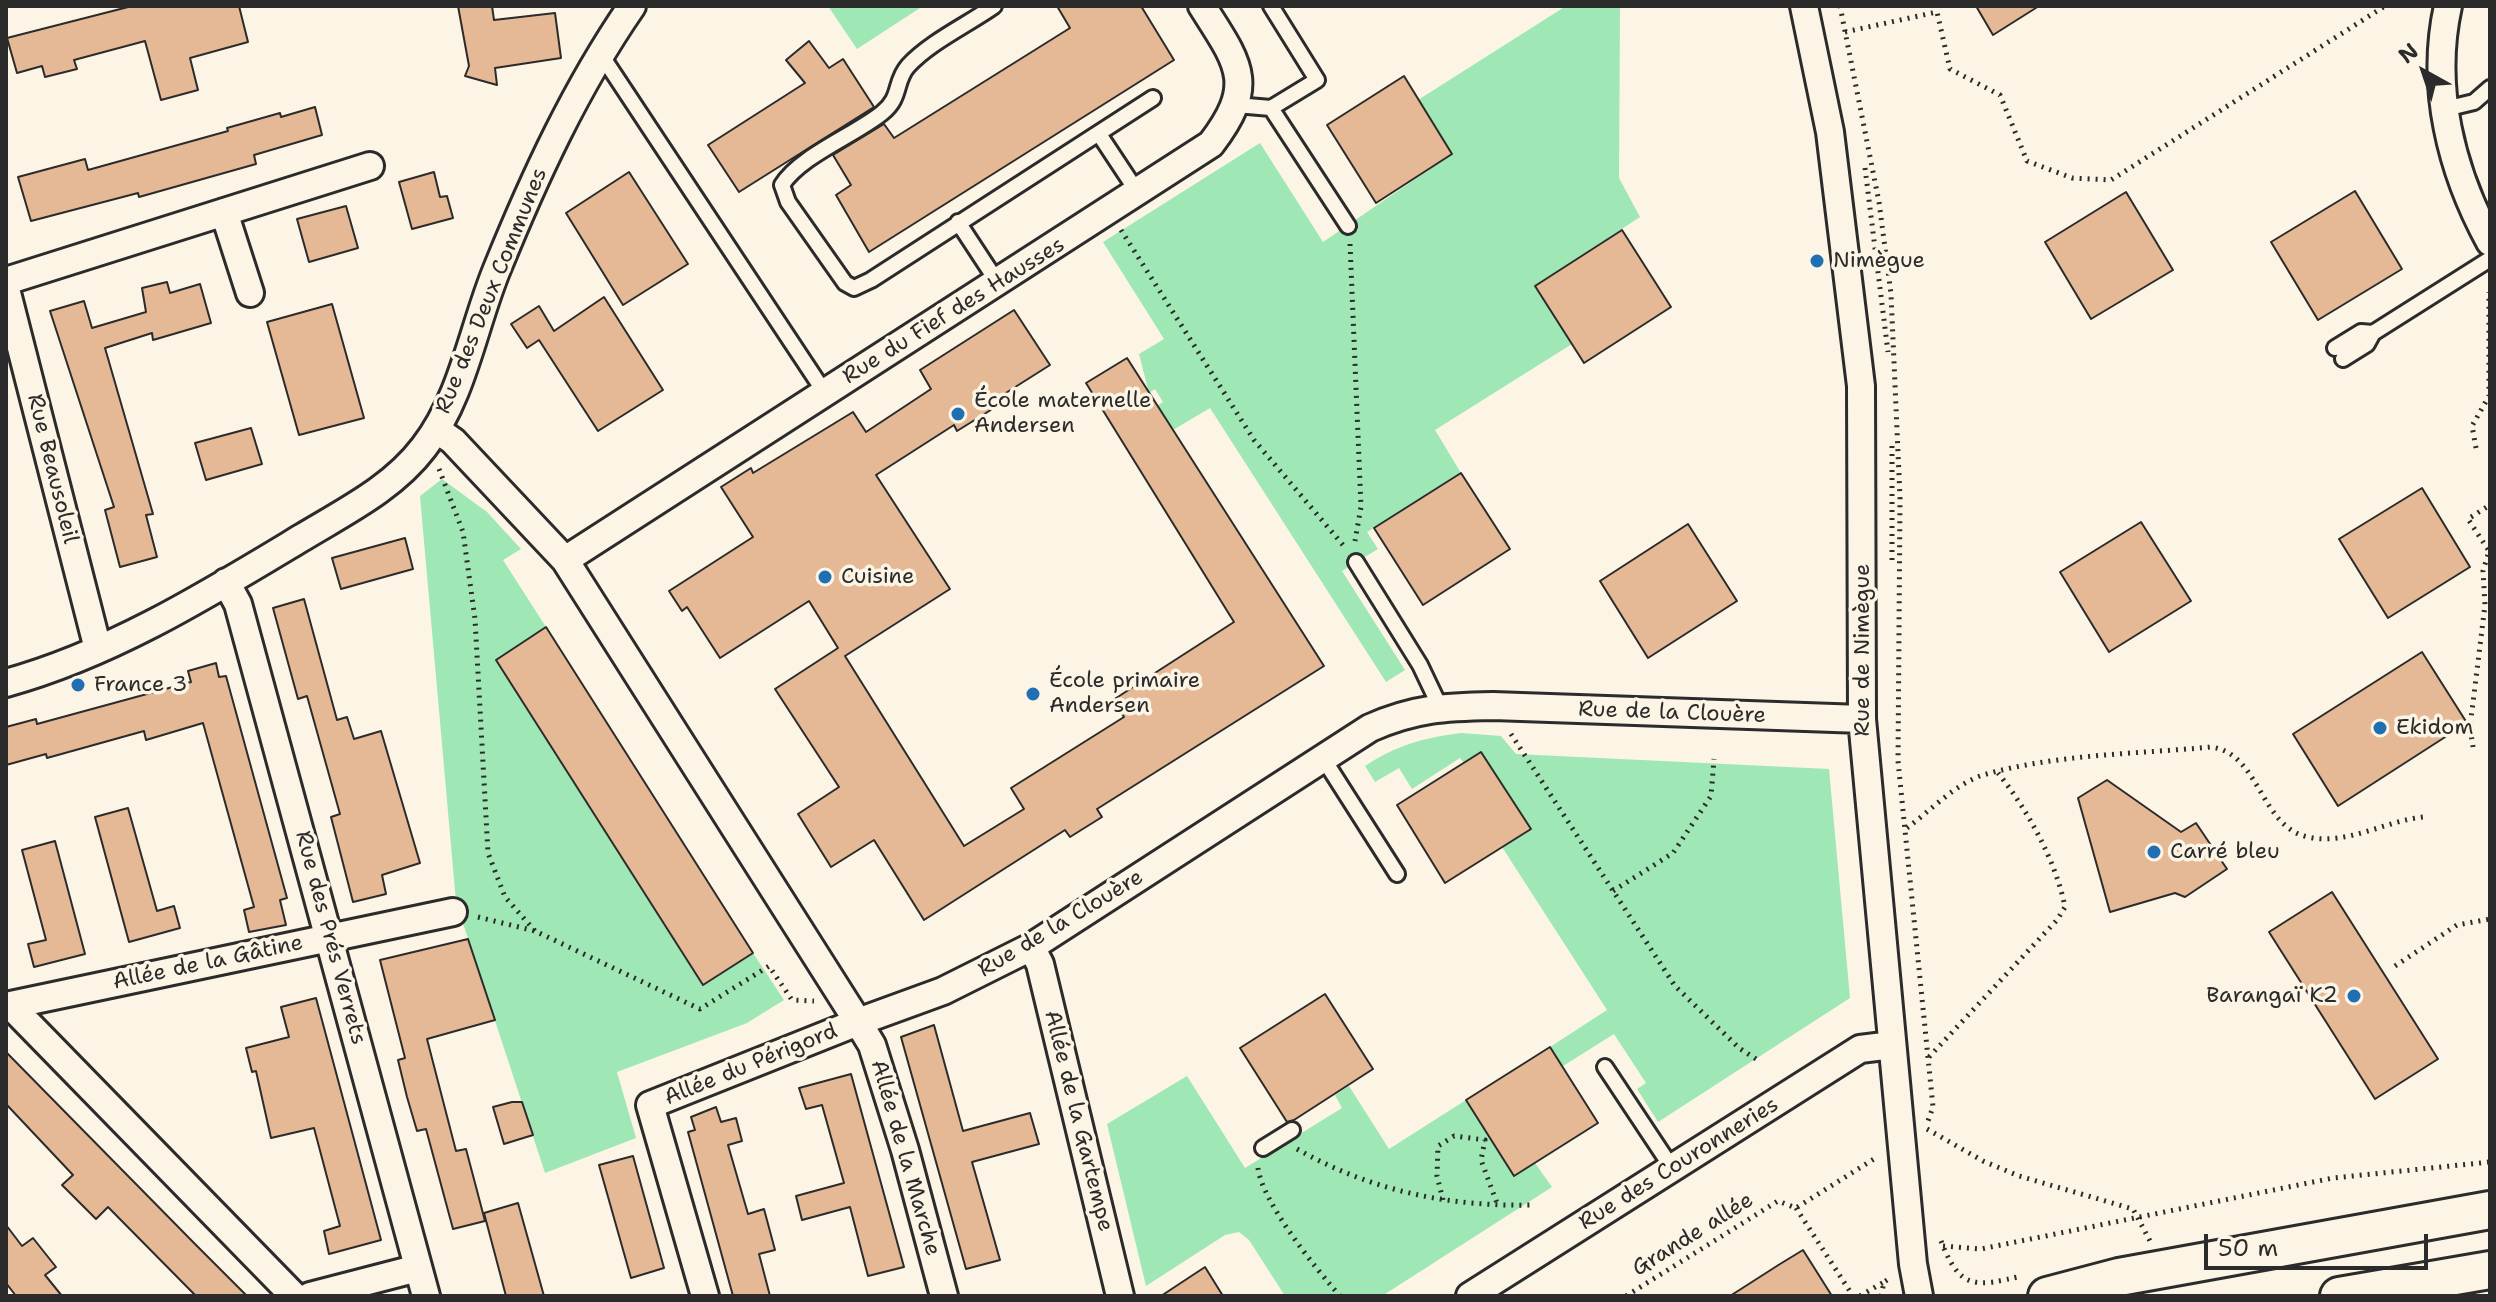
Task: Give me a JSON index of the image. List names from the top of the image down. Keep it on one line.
{"streets":{"street":["Rue des Deux Communes","Rue du Fief des Hausses","Rue Beausoleil","Rue de Nimègue","Rue de la Clouère","Rue des Prés Verrets","Allée de la Gâtine","Allée du Périgord","Allée de la Gartempe","Allée de la Marche","Rue des Couronneries"],"path":["Grande allée"]},"crossings":[["Rue des Deux Communes","Rue Beausoleil"],["Rue des Deux Communes","Rue des Prés Verrets"],["Rue de Nimègue","Rue de la Clouère"],["Rue de Nimègue","Rue des Couronneries"],["Rue de Nimègue","Grande allée"],["Rue de la Clouère","Allée du Périgord"],["Rue de la Clouère","Allée de la Gartempe"],["Rue de la Clouère","Allée de la Marche"],["Rue des Prés Verrets","Allée de la Gâtine"],["Allée du Périgord","Allée de la Marche"]],"places":["Nimègue","École maternelle Andersen","Cuisine","France 3","École primaire Andersen","Ekidom","Carré bleu","Barangaï K2"],"scale_bar":"50 m","north":"top left"}
